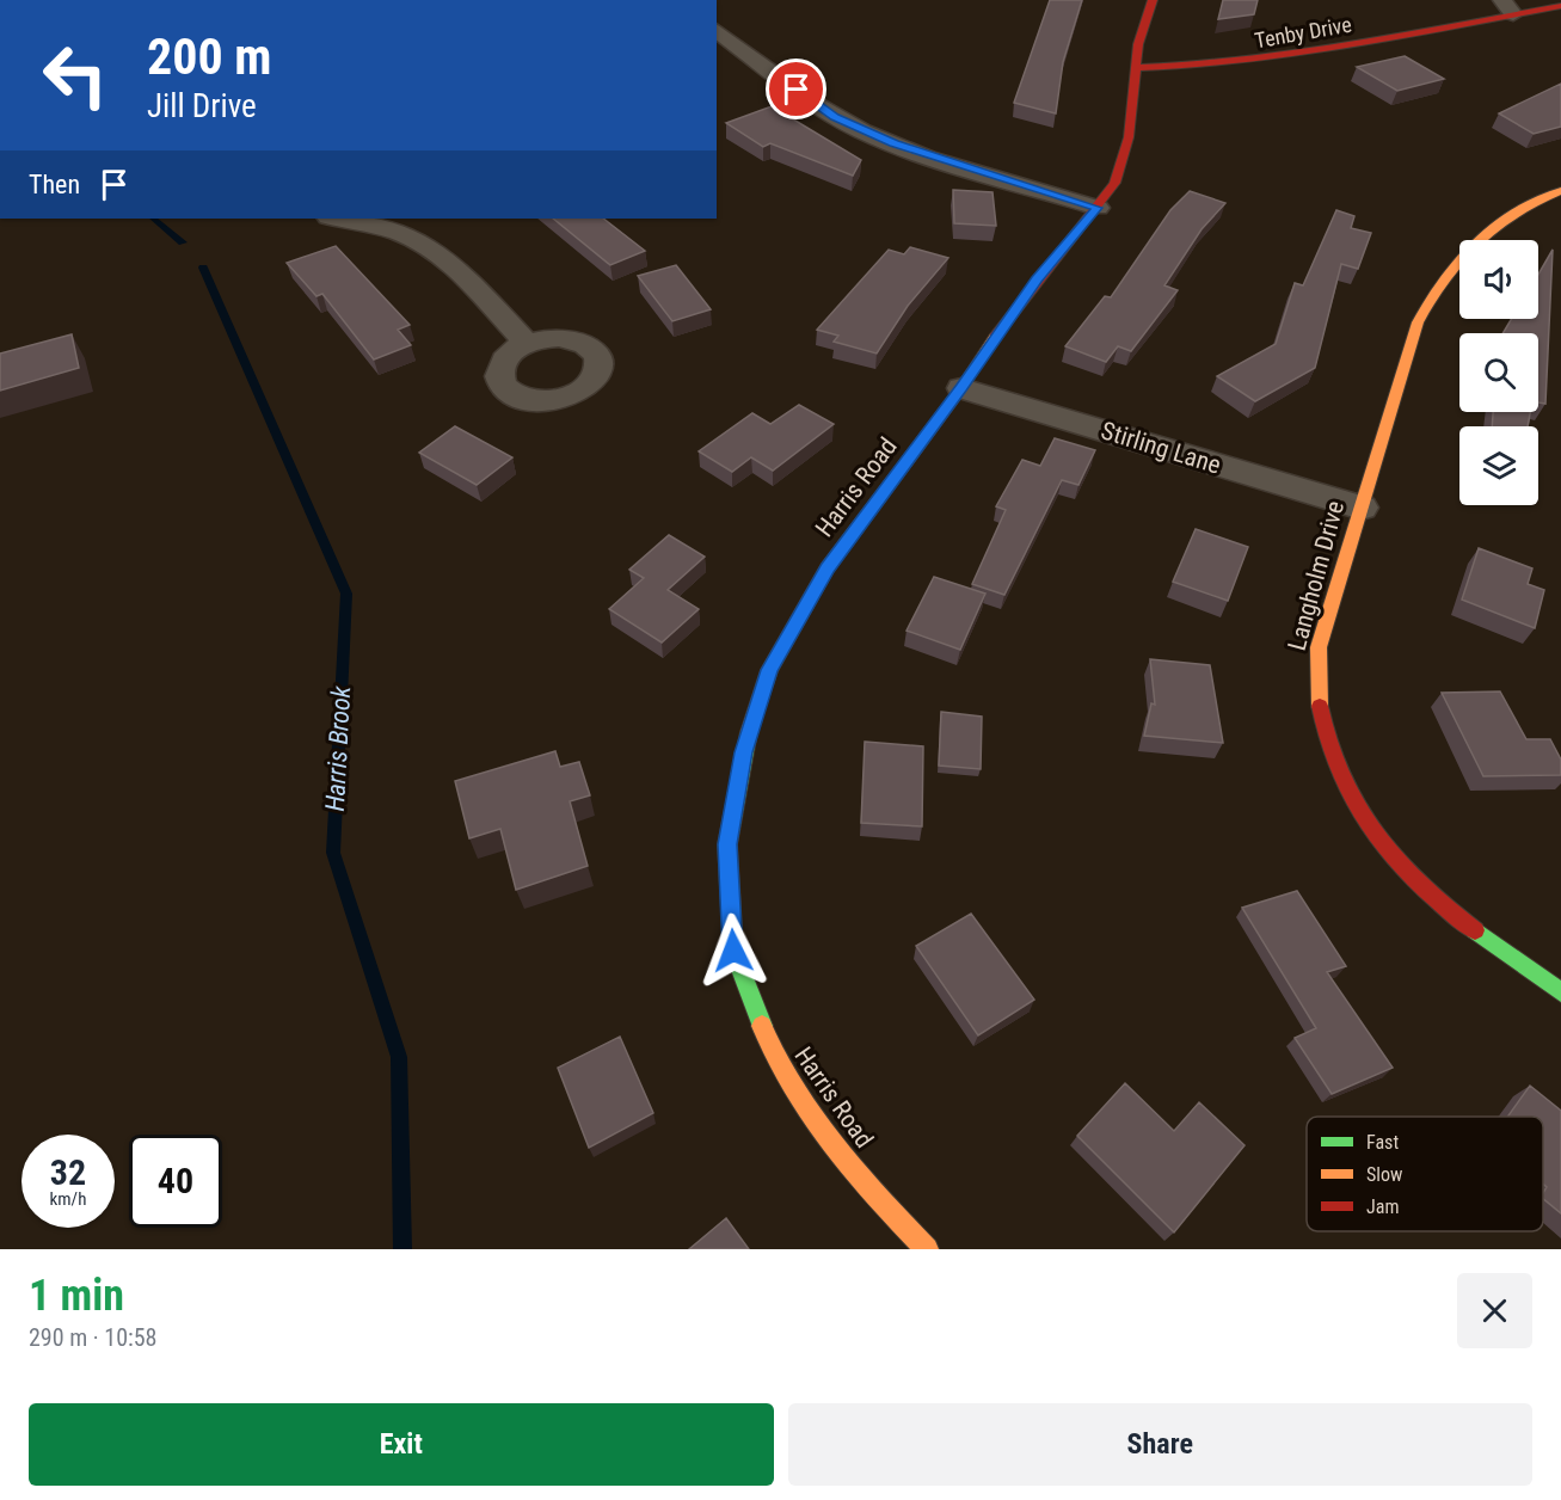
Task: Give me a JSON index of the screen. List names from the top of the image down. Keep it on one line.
{"streets":{"street":["Tenby Drive","Stirling Lane","Harris Road","Langholm Drive"]},"crossings":[["Tenby Drive","Harris Road"],["Stirling Lane","Harris Road"],["Stirling Lane","Langholm Drive"]],"water":["Harris Brook"],"legend":["Fast","Slow","Jam"],"page":{"turn":["200 m","Jill Drive"],"then":"Then","speed":"32 km/h","limit":"40","heading":["1 min","290 m · 10:58"],"buttons":["Exit","Share"]}}
